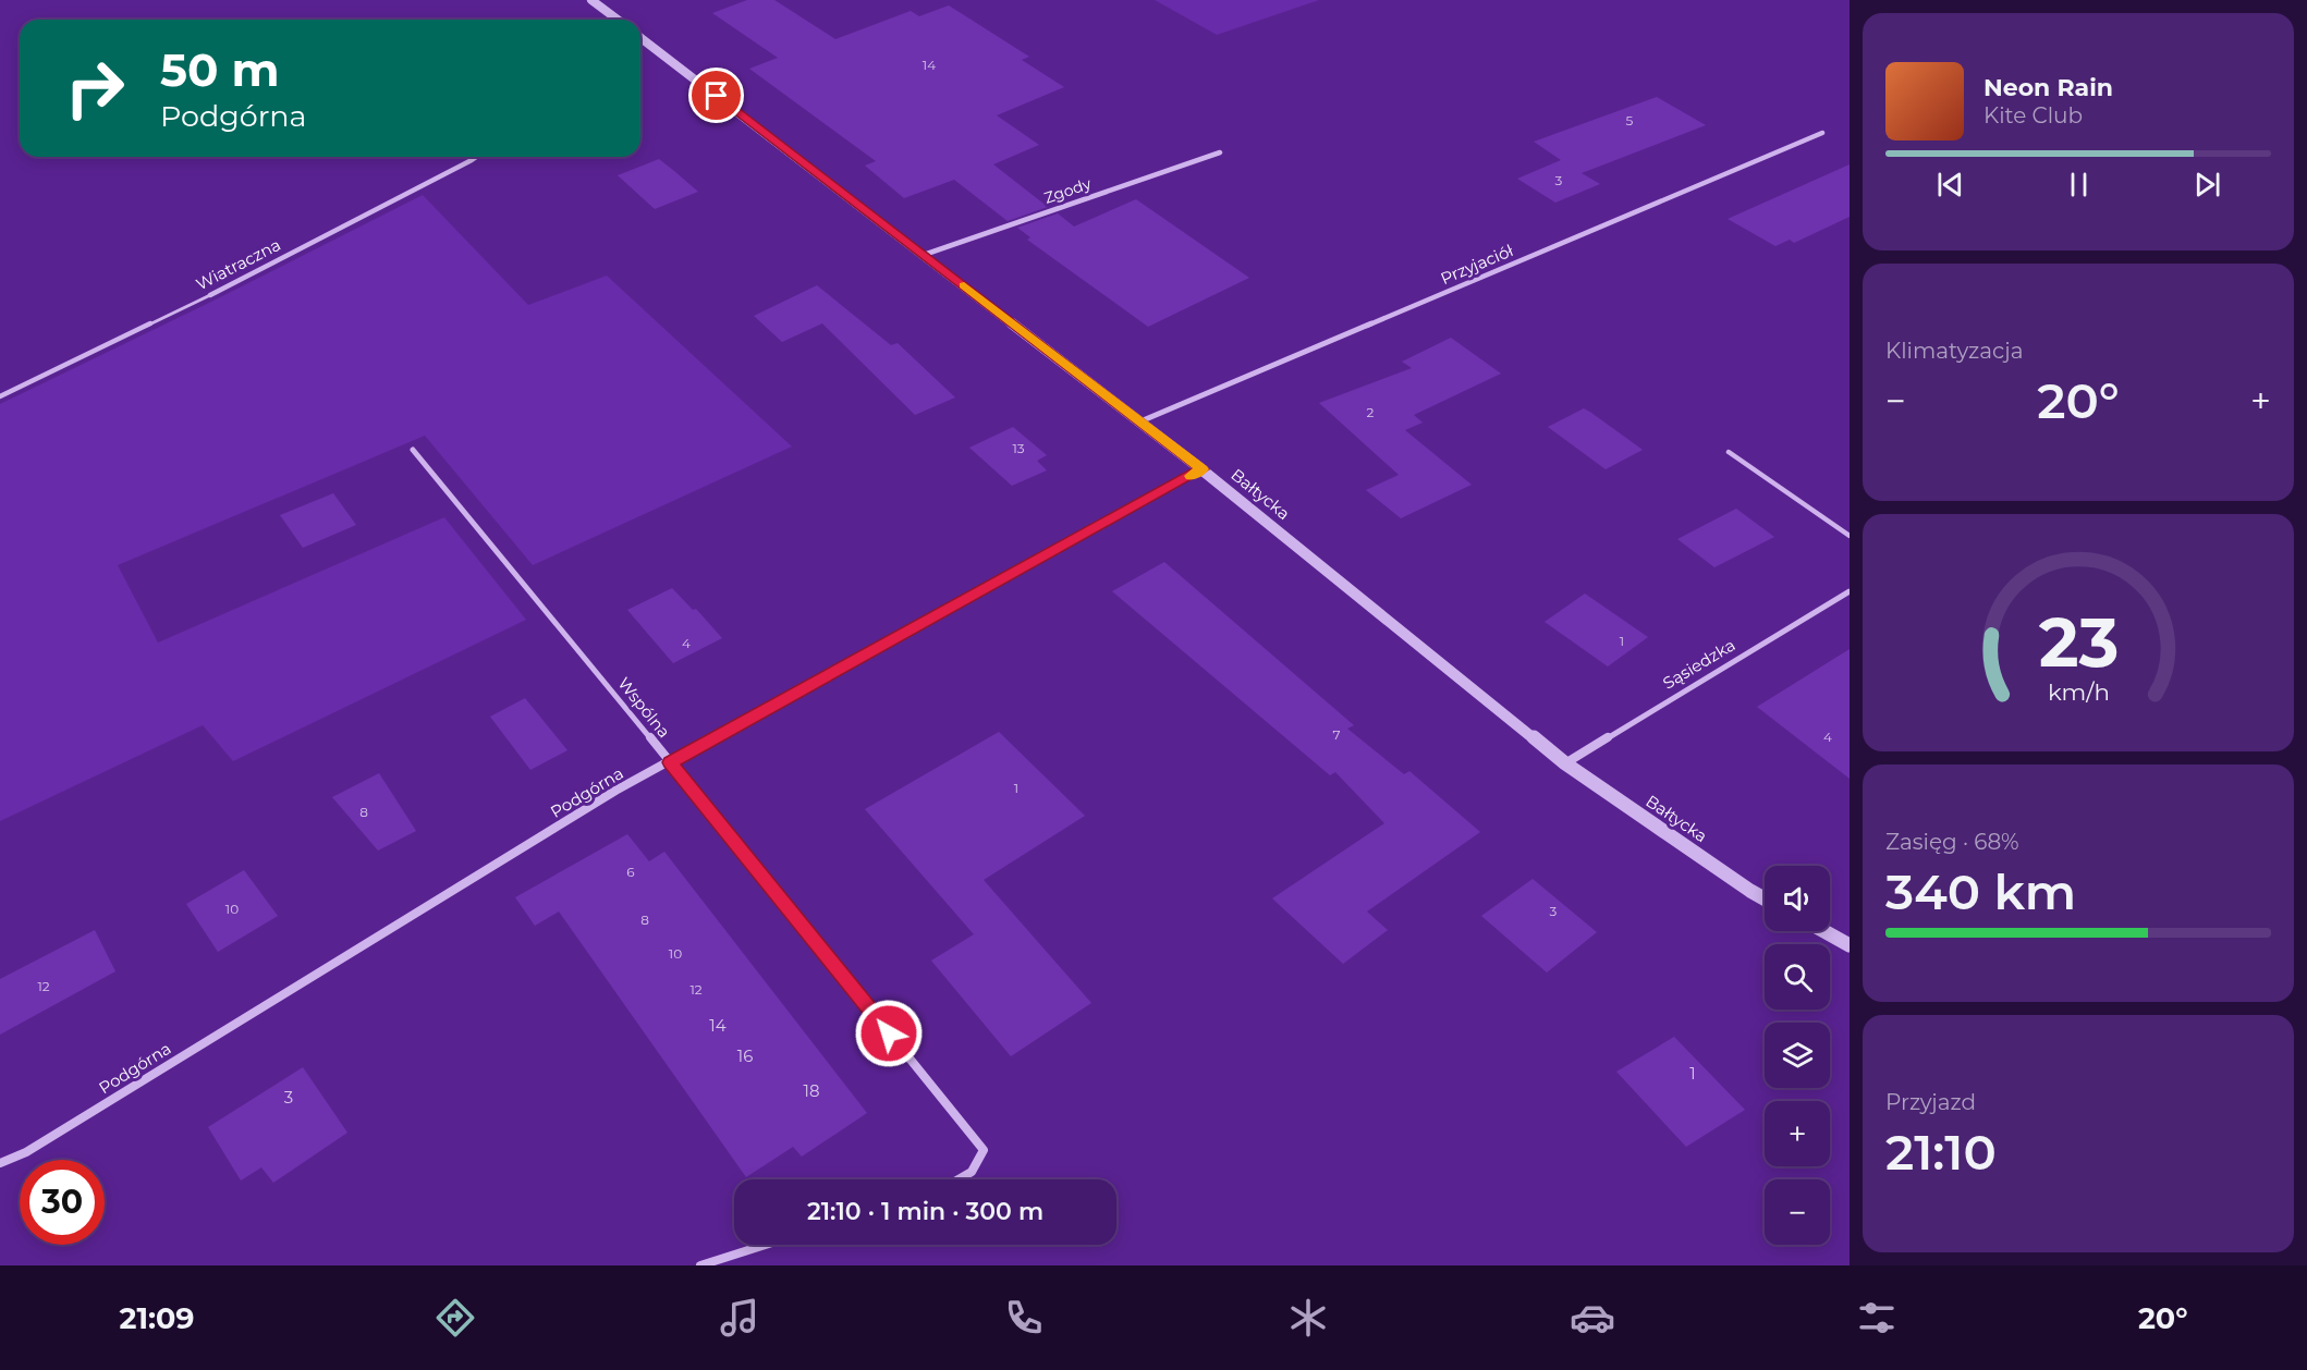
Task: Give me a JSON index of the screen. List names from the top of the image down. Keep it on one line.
{"streets":{"street":["Zgody","Wiatraczna","Przyjaciół","Bałtycka","Sąsiedzka","Wspólna","Podgórna"]},"crossings":[["Zgody","Bałtycka"],["Przyjaciół","Bałtycka"],["Bałtycka","Sąsiedzka"],["Bałtycka","Podgórna"],["Wspólna","Podgórna"]],"house_numbers":["14","5","3","2","13","1","4","7","4","1","8","6","10","3","8","10","12","12","14","16","1","18","3"],"page":{"turn":["50 m","Podgórna"],"song":["Neon Rain","Kite Club"],"tile":["Klimatyzacja",["Zasięg · 68%","340 km"],["Przyjazd","21:10"]],"heat":["−","20°","+"],"map_buttons":["+","−"],"limit":"30","trip":"21:10 · 1 min · 300 m","tabs":["21:09","20°"],"gauge":["23","km/h"]}}
